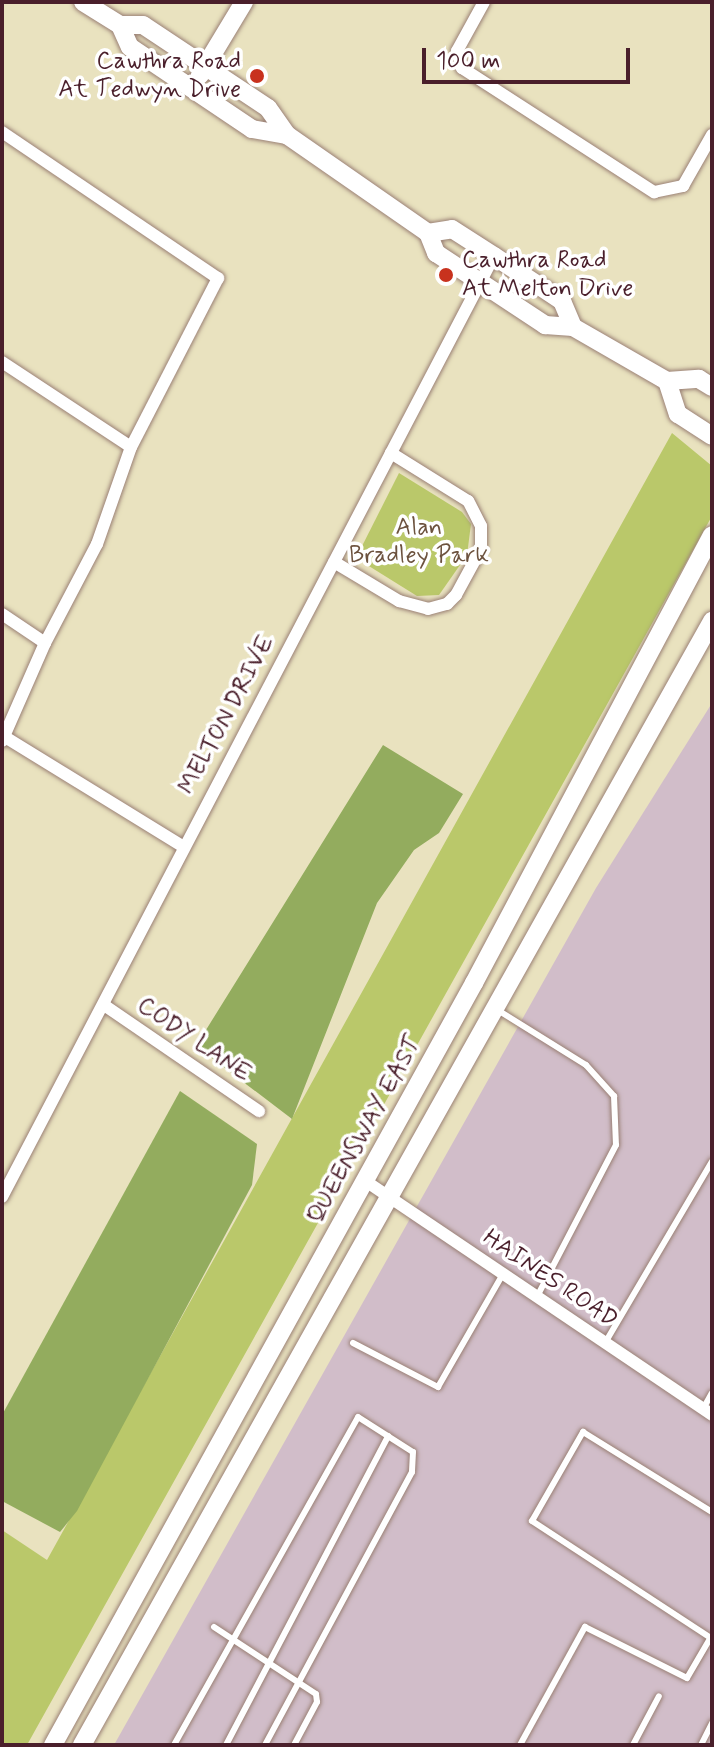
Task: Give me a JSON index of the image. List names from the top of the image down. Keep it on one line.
{"streets":{"main road":["QUEENSWAY EAST"],"street":["MELTON DRIVE","CODY LANE","HAINES ROAD"]},"crossings":[["MELTON DRIVE","CODY LANE"],["QUEENSWAY EAST","HAINES ROAD"]],"parks":["Alan Bradley Park"],"places":["Cawthra Road At Tedwyn Drive","Cawthra Road At Melton Drive"],"scale_bar":"100 m"}
